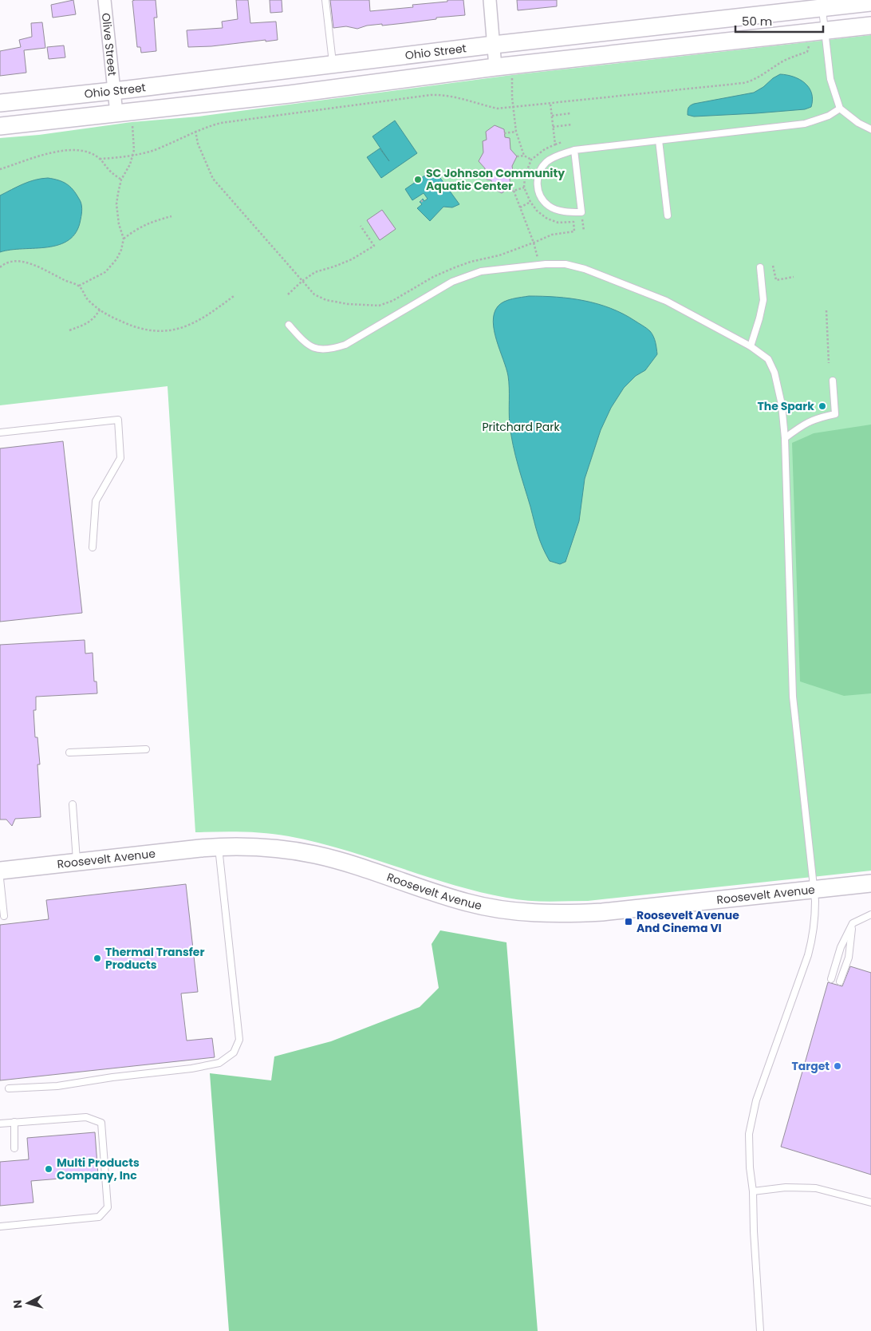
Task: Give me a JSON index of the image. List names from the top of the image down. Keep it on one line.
{"streets":{"street":["Olive Street","Ohio Street","Roosevelt Avenue"]},"crossings":[["Olive Street","Ohio Street"]],"parks":["Pritchard Park"],"places":{"other":["SC Johnson Community Aquatic Center","The Spark","Thermal Transfer Products","Target","Multi Products Company, Inc"],"transit":["Roosevelt Avenue And Cinema VI"]},"scale_bar":"50 m","north":"left"}
